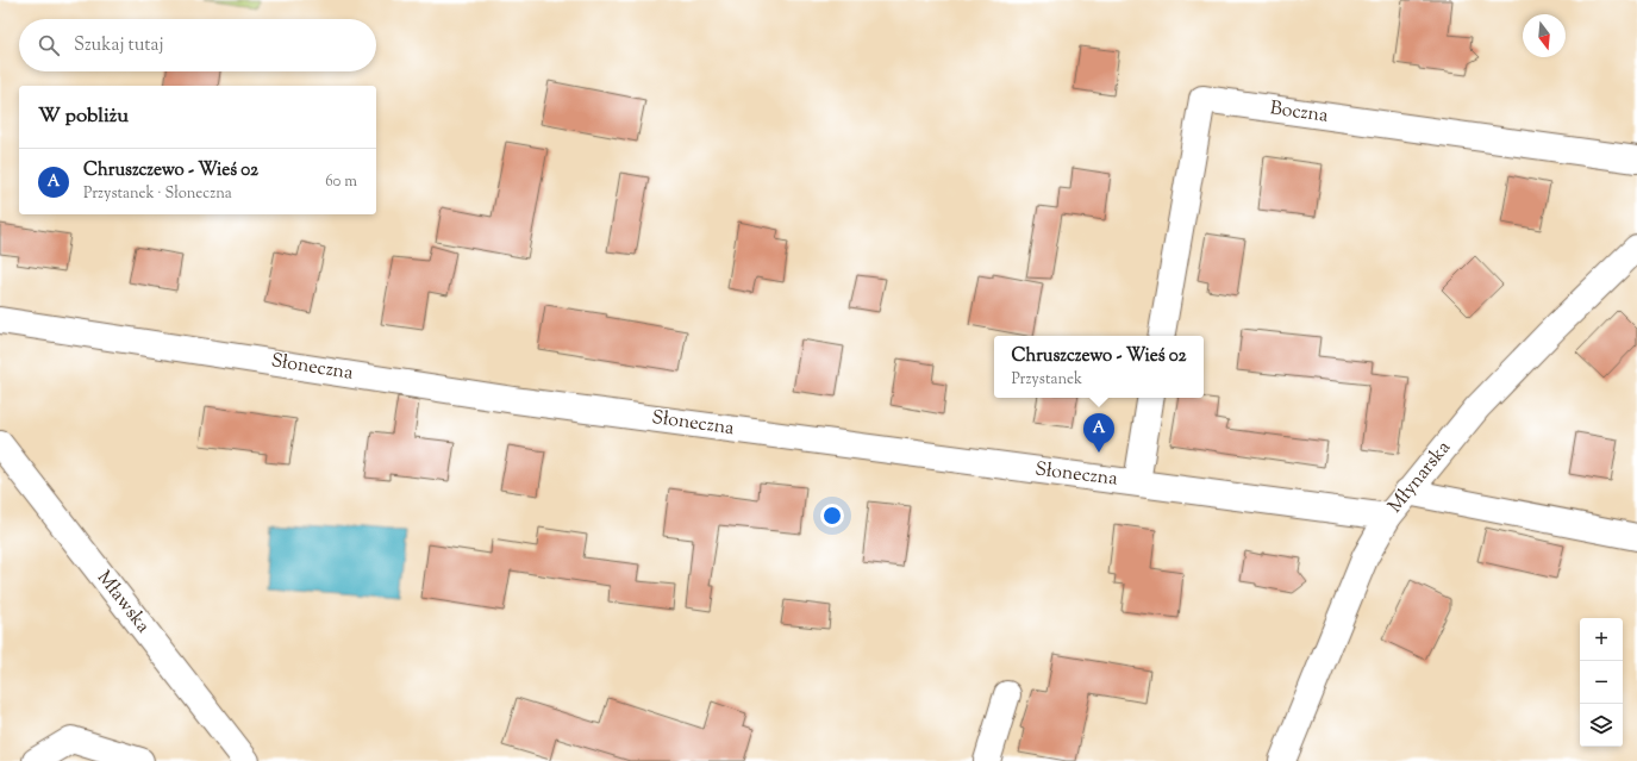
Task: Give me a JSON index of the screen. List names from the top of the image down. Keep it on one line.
{"streets":{"street":["Boczna","Słoneczna","Młynarska","Mławska"]},"crossings":[["Słoneczna","Młynarska"]],"north":"bottom","page":{"search":"Szukaj tutaj","heading":"W pobliżu","list":[{"mark":"A","name":"Chruszczewo - Wieś 02","note":"Przystanek · Słoneczna","value":"60 m"}],"popup":["Chruszczewo - Wieś 02","Przystanek"],"pins":"A","map_buttons":["+","−"]}}
